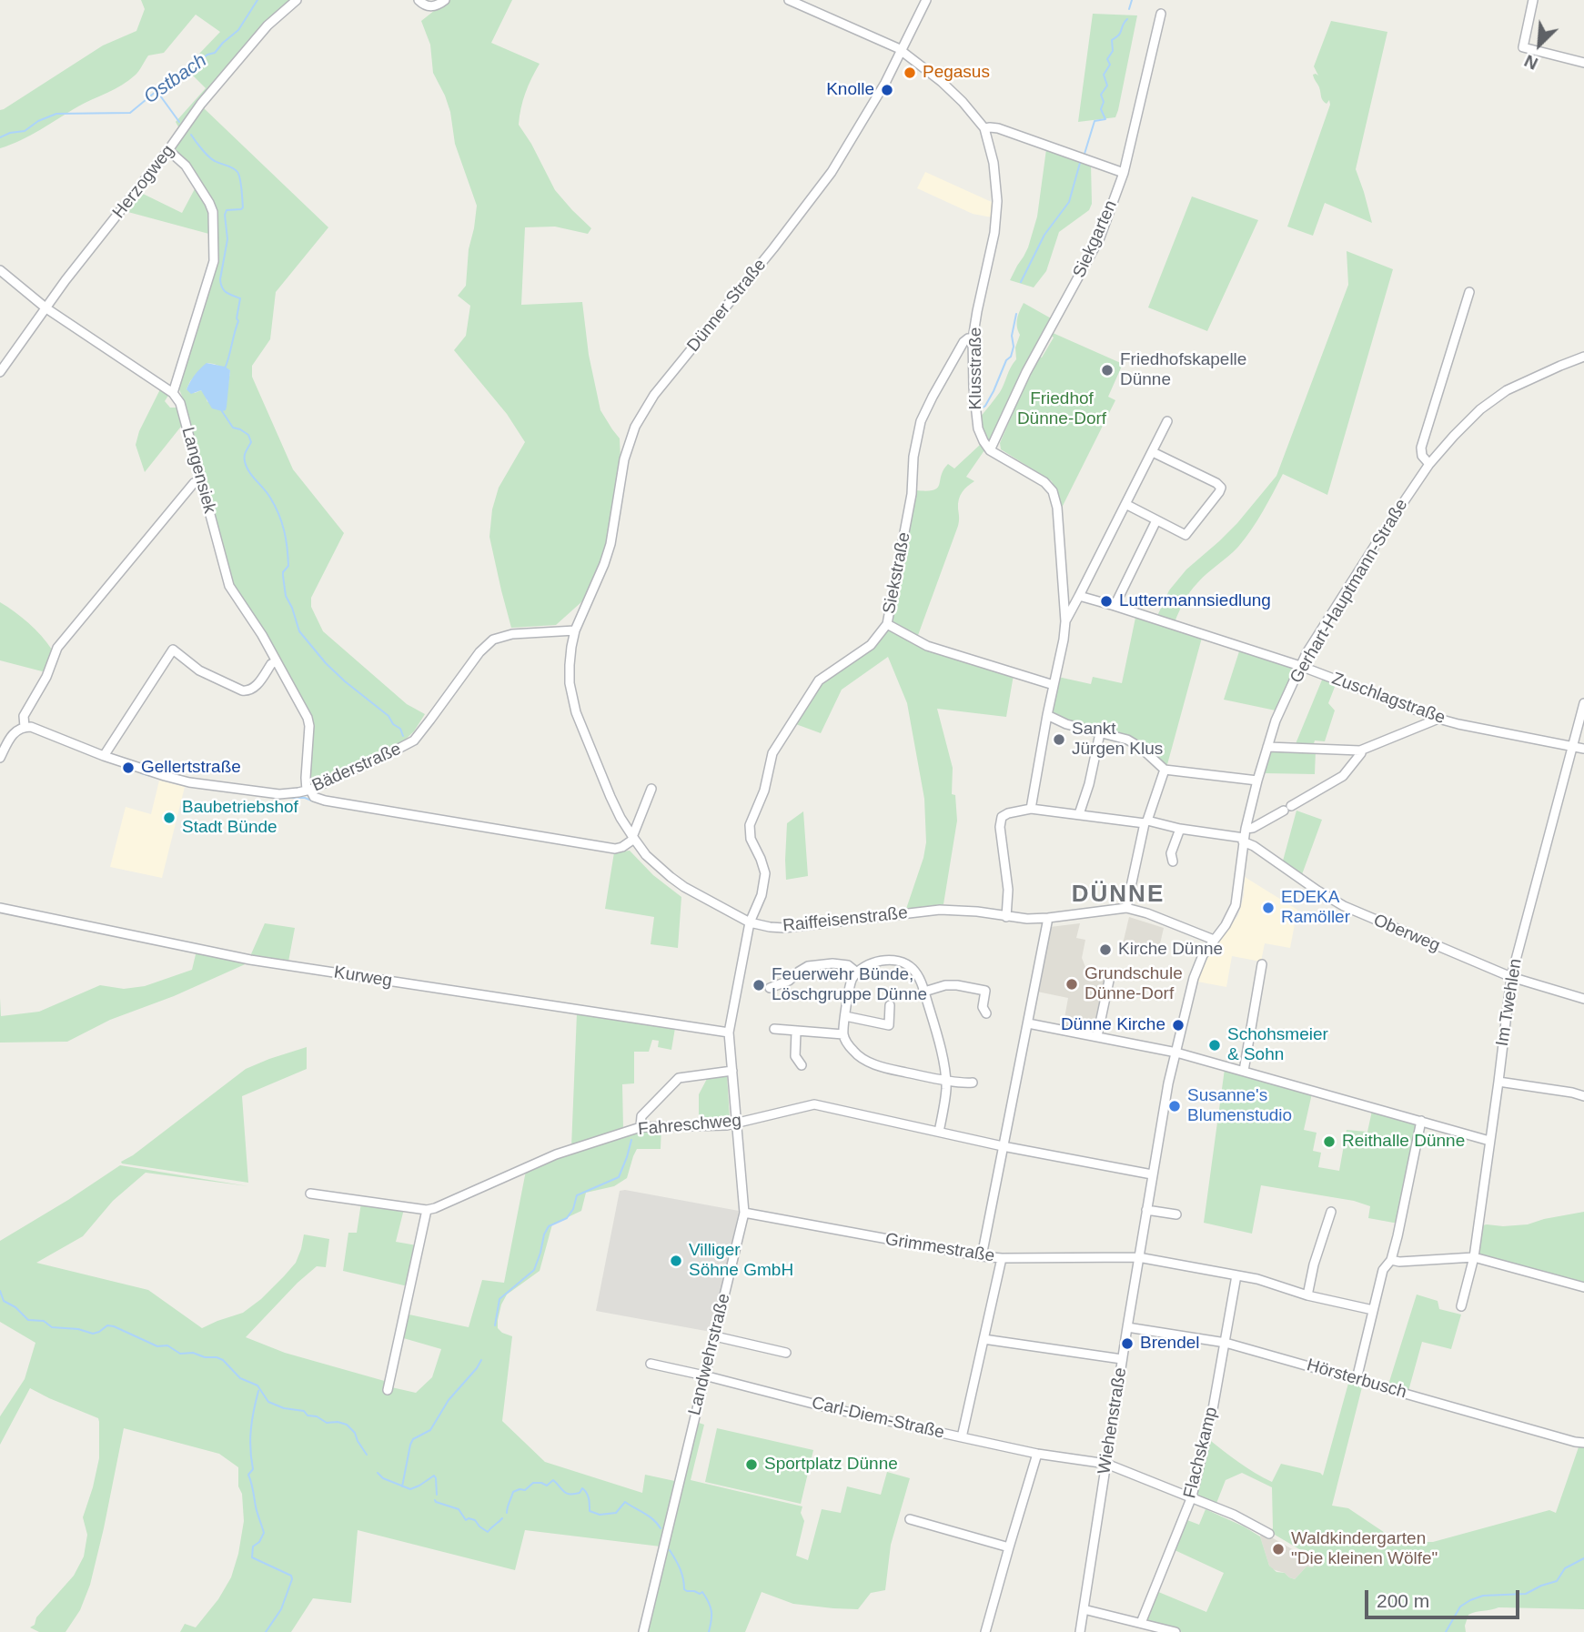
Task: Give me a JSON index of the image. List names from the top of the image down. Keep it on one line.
{"streets":{"street":["Herzogweg","Siekgarten","Dünner Straße","Klusstraße","Langensiek","Siekstraße","Gerhart-Hauptmann-Straße","Zuschlagstraße","Bäderstraße","Raiffeisenstraße","Oberweg","Kurweg","Im Twehlen","Fahreschweg","Grimmestraße","Landwehrstraße","Hörsterbusch","Carl-Diem-Straße","Wiehenstraße","Flachskamp"]},"crossings":[["Siekgarten","Klusstraße"],["Dünner Straße","Klusstraße"],["Dünner Straße","Bäderstraße"],["Dünner Straße","Raiffeisenstraße"],["Klusstraße","Siekstraße"],["Langensiek","Bäderstraße"],["Siekstraße","Raiffeisenstraße"],["Siekstraße","Landwehrstraße"],["Gerhart-Hauptmann-Straße","Zuschlagstraße"],["Gerhart-Hauptmann-Straße","Raiffeisenstraße"],["Gerhart-Hauptmann-Straße","Oberweg"],["Gerhart-Hauptmann-Straße","Wiehenstraße"],["Zuschlagstraße","Im Twehlen"],["Bäderstraße","Raiffeisenstraße"],["Raiffeisenstraße","Landwehrstraße"],["Raiffeisenstraße","Wiehenstraße"],["Oberweg","Im Twehlen"],["Kurweg","Landwehrstraße"],["Fahreschweg","Landwehrstraße"],["Fahreschweg","Wiehenstraße"],["Grimmestraße","Landwehrstraße"],["Grimmestraße","Wiehenstraße"],["Landwehrstraße","Carl-Diem-Straße"],["Hörsterbusch","Wiehenstraße"],["Hörsterbusch","Flachskamp"],["Carl-Diem-Straße","Wiehenstraße"],["Carl-Diem-Straße","Flachskamp"]],"districts":["DÜNNE"],"water":["Ostbach"],"parks":["Friedhof Dünne-Dorf"],"places":["Pegasus","Knolle","Friedhofskapelle Dünne","Luttermannsiedlung","Sankt Jürgen Klus","Gellertstraße","Baubetriebshof Stadt Bünde","EDEKA Ramöller","Kirche Dünne","Grundschule Dünne-Dorf","Feuerwehr Bünde, Löschgruppe Dünne","Dünne Kirche","Schohsmeier & Sohn","Susanne's Blumenstudio","Reithalle Dünne","Villiger Söhne GmbH","Brendel","Sportplatz Dünne","Waldkindergarten \"Die kleinen Wölfe\""],"scale_bar":"200 m","north":"bottom left"}
